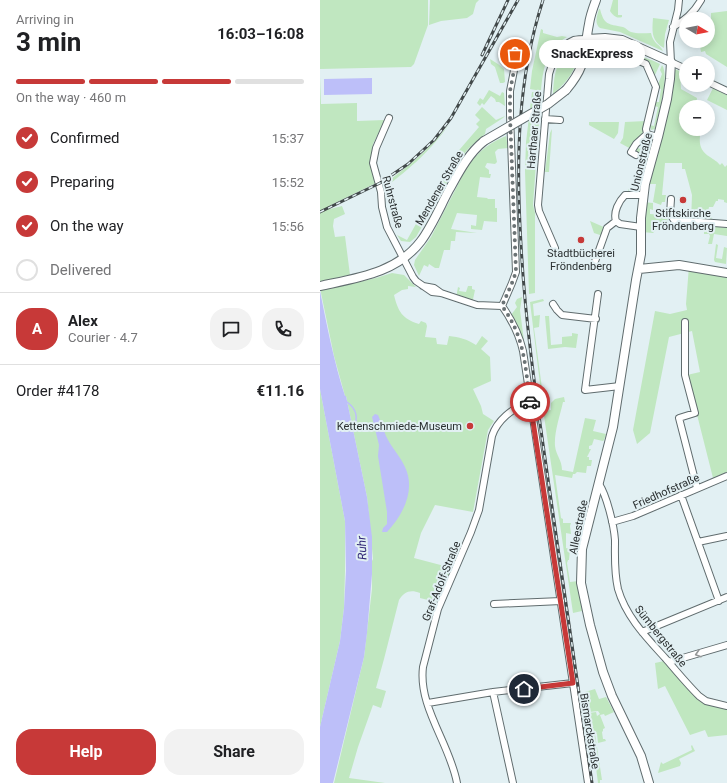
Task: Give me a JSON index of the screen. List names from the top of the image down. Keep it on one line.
{"streets":{"main road":["Unionstraße","Mendener Straße","Alleestraße"],"street":["Harthaer Straße","Ruhrstraße","Friedhofstraße","Graf-Adolf-Straße","Sümbergstraße","Bismarckstraße"]},"crossings":[["Harthaer Straße","Mendener Straße"],["Unionstraße","Alleestraße"],["Mendener Straße","Ruhrstraße"],["Ruhrstraße","Bismarckstraße"],["Friedhofstraße","Sümbergstraße"],["Alleestraße","Sümbergstraße"],["Graf-Adolf-Straße","Bismarckstraße"]],"water":["Ruhr"],"places":["SnackExpress","Stiftskirche Fröndenberg","Stadtbücherei Fröndenberg","Kettenschmiede-Museum"],"north":"right","page":{"heading":["3 min","Arriving in","16:03–16:08"],"panel":["Alex","Courier · 4.7","Order #4178","€11.16"],"map_buttons":["+","−"],"bubble":"SnackExpress","bar":"On the way · 460 m","list":[["Confirmed","15:37"],["Preparing","15:52"],["On the way","15:56"],"Delivered"],"round":"A","buttons":["Help","Share"]}}
